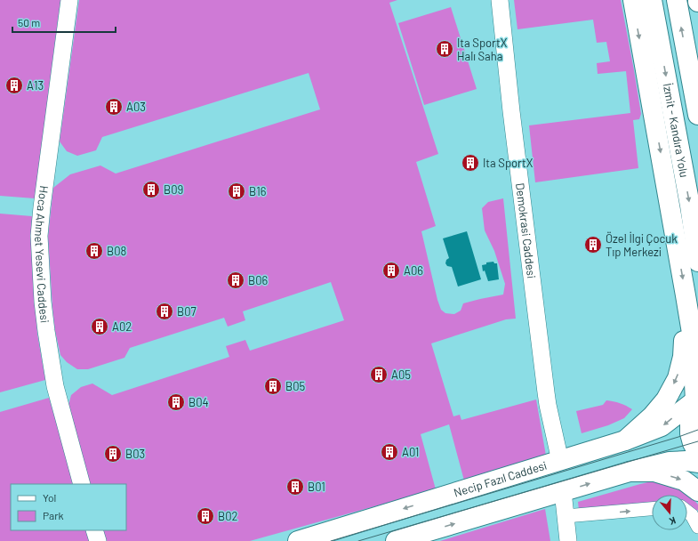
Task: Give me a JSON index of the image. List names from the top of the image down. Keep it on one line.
{"streets":{"main road":["İzmit - Kandıra Yolu","Necip Fazıl Caddesi"],"street":["Demokrasi Caddesi","Hoca Ahmet Yesevi Caddesi"]},"crossings":[["Demokrasi Caddesi","Necip Fazıl Caddesi"]],"places":{"building":["Ita SportX Halı Saha","A13","A03","Ita SportX","B09","B16","Özel İlgi Çocuk Tıp Merkezi","B08","A06","B06","B07","A02","A05","B05","B04","A01","B03","B01","B02"]},"legend":["Yol","Park"],"scale_bar":"50 m","north":"bottom"}
